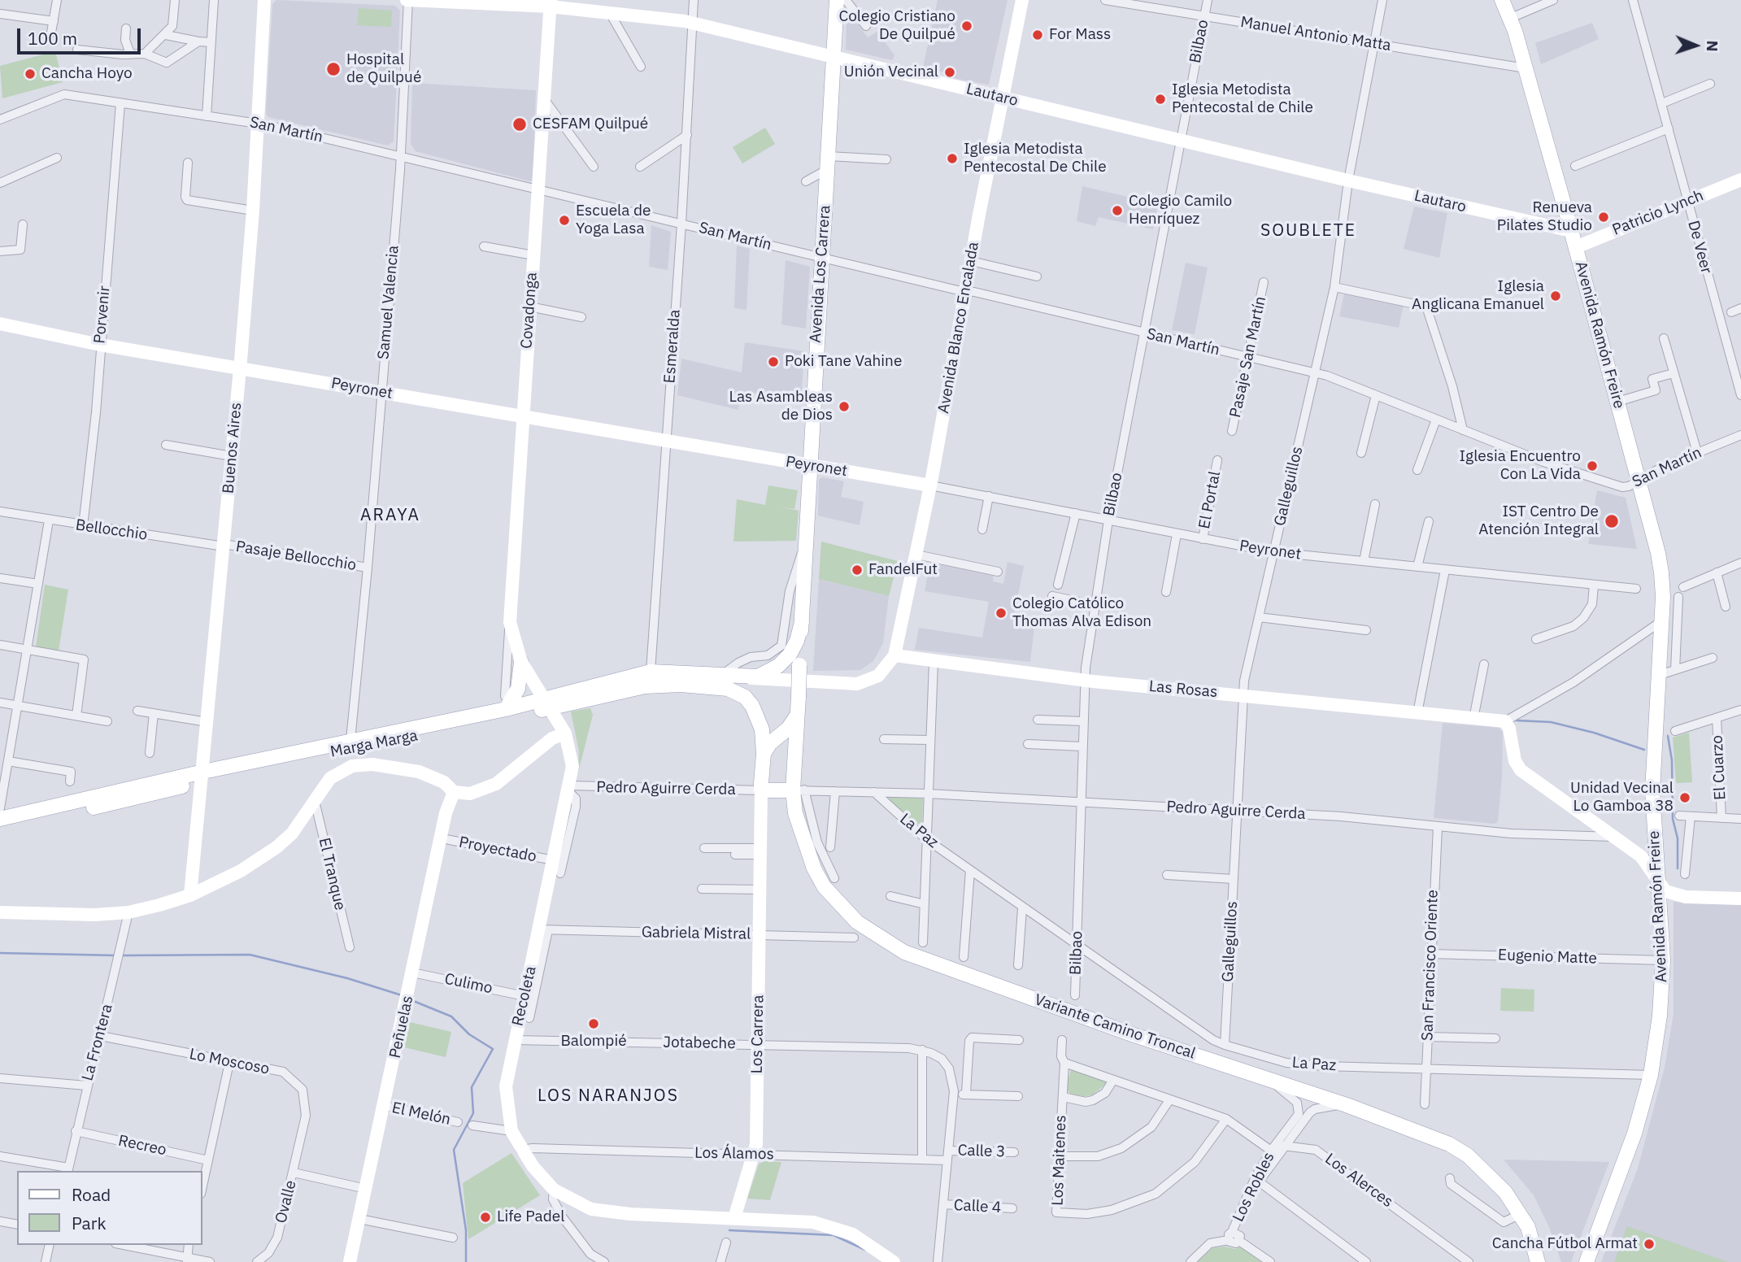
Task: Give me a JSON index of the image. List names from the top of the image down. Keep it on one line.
{"streets":{"main road":["Avenida Los Carrera","Avenida Ramón Freire","Marga Marga","Variante Camino Troncal"],"street":["Manuel Antonio Matta","Bilbao","Lautaro","San Martín","Patricio Lynch","De Veer","Samuel Valencia","Covadonga","Porvenir","Avenida Blanco Encalada","Esmeralda","Pasaje San Martín","Peyronet","Buenos Aires","Galleguillos","El Portal","Bellocchio","Pasaje Bellocchio","Las Rosas","El Cuarzo","Pedro Aguirre Cerda","La Paz","Proyectado","El Tranque","Gabriela Mistral","Eugenio Matte","San Francisco Oriente","Culimo","Recoleta","Peñuelas","Los Carrera","La Frontera","Jotabeche","Lo Moscoso","El Melón","Recreo","Calle 3","Los Álamos","Los Maitenes","Los Alerces","Los Robles","Ovalle","Calle 4"]},"crossings":[["Manuel Antonio Matta","Bilbao"],["Manuel Antonio Matta","Avenida Ramón Freire"],["Manuel Antonio Matta","Galleguillos"],["Bilbao","Lautaro"],["Bilbao","San Martín"],["Bilbao","Peyronet"],["Bilbao","Las Rosas"],["Bilbao","Pedro Aguirre Cerda"],["Bilbao","La Paz"],["Lautaro","Avenida Los Carrera"],["Lautaro","Samuel Valencia"],["Lautaro","Covadonga"],["Lautaro","Avenida Blanco Encalada"],["Lautaro","Avenida Ramón Freire"],["Lautaro","Esmeralda"],["Lautaro","Galleguillos"],["San Martín","Avenida Los Carrera"],["San Martín","Samuel Valencia"],["San Martín","Covadonga"],["San Martín","Porvenir"],["San Martín","Avenida Blanco Encalada"],["San Martín","Avenida Ramón Freire"],["San Martín","Esmeralda"],["San Martín","Pasaje San Martín"],["San Martín","Buenos Aires"],["San Martín","Galleguillos"],["Patricio Lynch","De Veer"],["Patricio Lynch","Avenida Ramón Freire"],["Avenida Los Carrera","Peyronet"],["Avenida Los Carrera","Marga Marga"],["Avenida Los Carrera","Variante Camino Troncal"],["Samuel Valencia","Peyronet"],["Samuel Valencia","Pasaje Bellocchio"],["Samuel Valencia","Marga Marga"],["Covadonga","Peyronet"],["Covadonga","Marga Marga"],["Covadonga","Recoleta"],["Porvenir","Peyronet"],["Porvenir","Bellocchio"],["Avenida Blanco Encalada","Peyronet"],["Avenida Blanco Encalada","Las Rosas"],["Avenida Blanco Encalada","Marga Marga"],["Avenida Ramón Freire","La Paz"],["Avenida Ramón Freire","Eugenio Matte"],["Esmeralda","Peyronet"],["Esmeralda","Marga Marga"],["Peyronet","Buenos Aires"],["Peyronet","Galleguillos"],["Peyronet","El Portal"],["Buenos Aires","Bellocchio"],["Buenos Aires","Pasaje Bellocchio"],["Buenos Aires","Marga Marga"],["Galleguillos","Las Rosas"],["Galleguillos","Pedro Aguirre Cerda"],["Galleguillos","La Paz"],["Bellocchio","Pasaje Bellocchio"],["Las Rosas","Marga Marga"],["Marga Marga","Recoleta"],["Pedro Aguirre Cerda","La Paz"],["Pedro Aguirre Cerda","San Francisco Oriente"],["Pedro Aguirre Cerda","Recoleta"],["Pedro Aguirre Cerda","Variante Camino Troncal"],["Pedro Aguirre Cerda","Los Carrera"],["La Paz","San Francisco Oriente"],["Proyectado","Recoleta"],["Proyectado","Peñuelas"],["Gabriela Mistral","Recoleta"],["Gabriela Mistral","Los Carrera"],["Eugenio Matte","San Francisco Oriente"],["Culimo","Recoleta"],["Culimo","Peñuelas"],["Recoleta","Los Carrera"],["Recoleta","Jotabeche"],["Recoleta","El Melón"],["Recoleta","Los Álamos"],["Peñuelas","El Melón"],["Peñuelas","Ovalle"],["Variante Camino Troncal","Los Robles"],["Los Carrera","Jotabeche"],["Los Carrera","Los Álamos"],["La Frontera","Lo Moscoso"],["La Frontera","Recreo"],["Jotabeche","Calle 3"],["Jotabeche","Los Álamos"],["Jotabeche","Calle 4"],["Lo Moscoso","Ovalle"],["Los Alerces","Los Robles"]],"districts":["SOUBLETE","ARAYA","LOS NARANJOS"],"places":["Colegio Cristiano De Quilpué","For Mass","Hospital de Quilpué","Unión Vecinal","Cancha Hoyo","Iglesia Metodista Pentecostal de Chile","CESFAM Quilpué","Iglesia Metodista Pentecostal De Chile","Colegio Camilo Henríquez","Renueva Pilates Studio","Escuela de Yoga Lasa","Iglesia Anglicana Emanuel","Poki Tane Vahine","Las Asambleas de Dios","Iglesia Encuentro Con La Vida","IST Centro De Atención Integral","FandelFut","Colegio Católico Thomas Alva Edison","Unidad Vecinal Lo Gamboa 38","Balompié","Life Padel","Cancha Fútbol Armat"],"legend":["Road","Park"],"scale_bar":"100 m","north":"right"}
